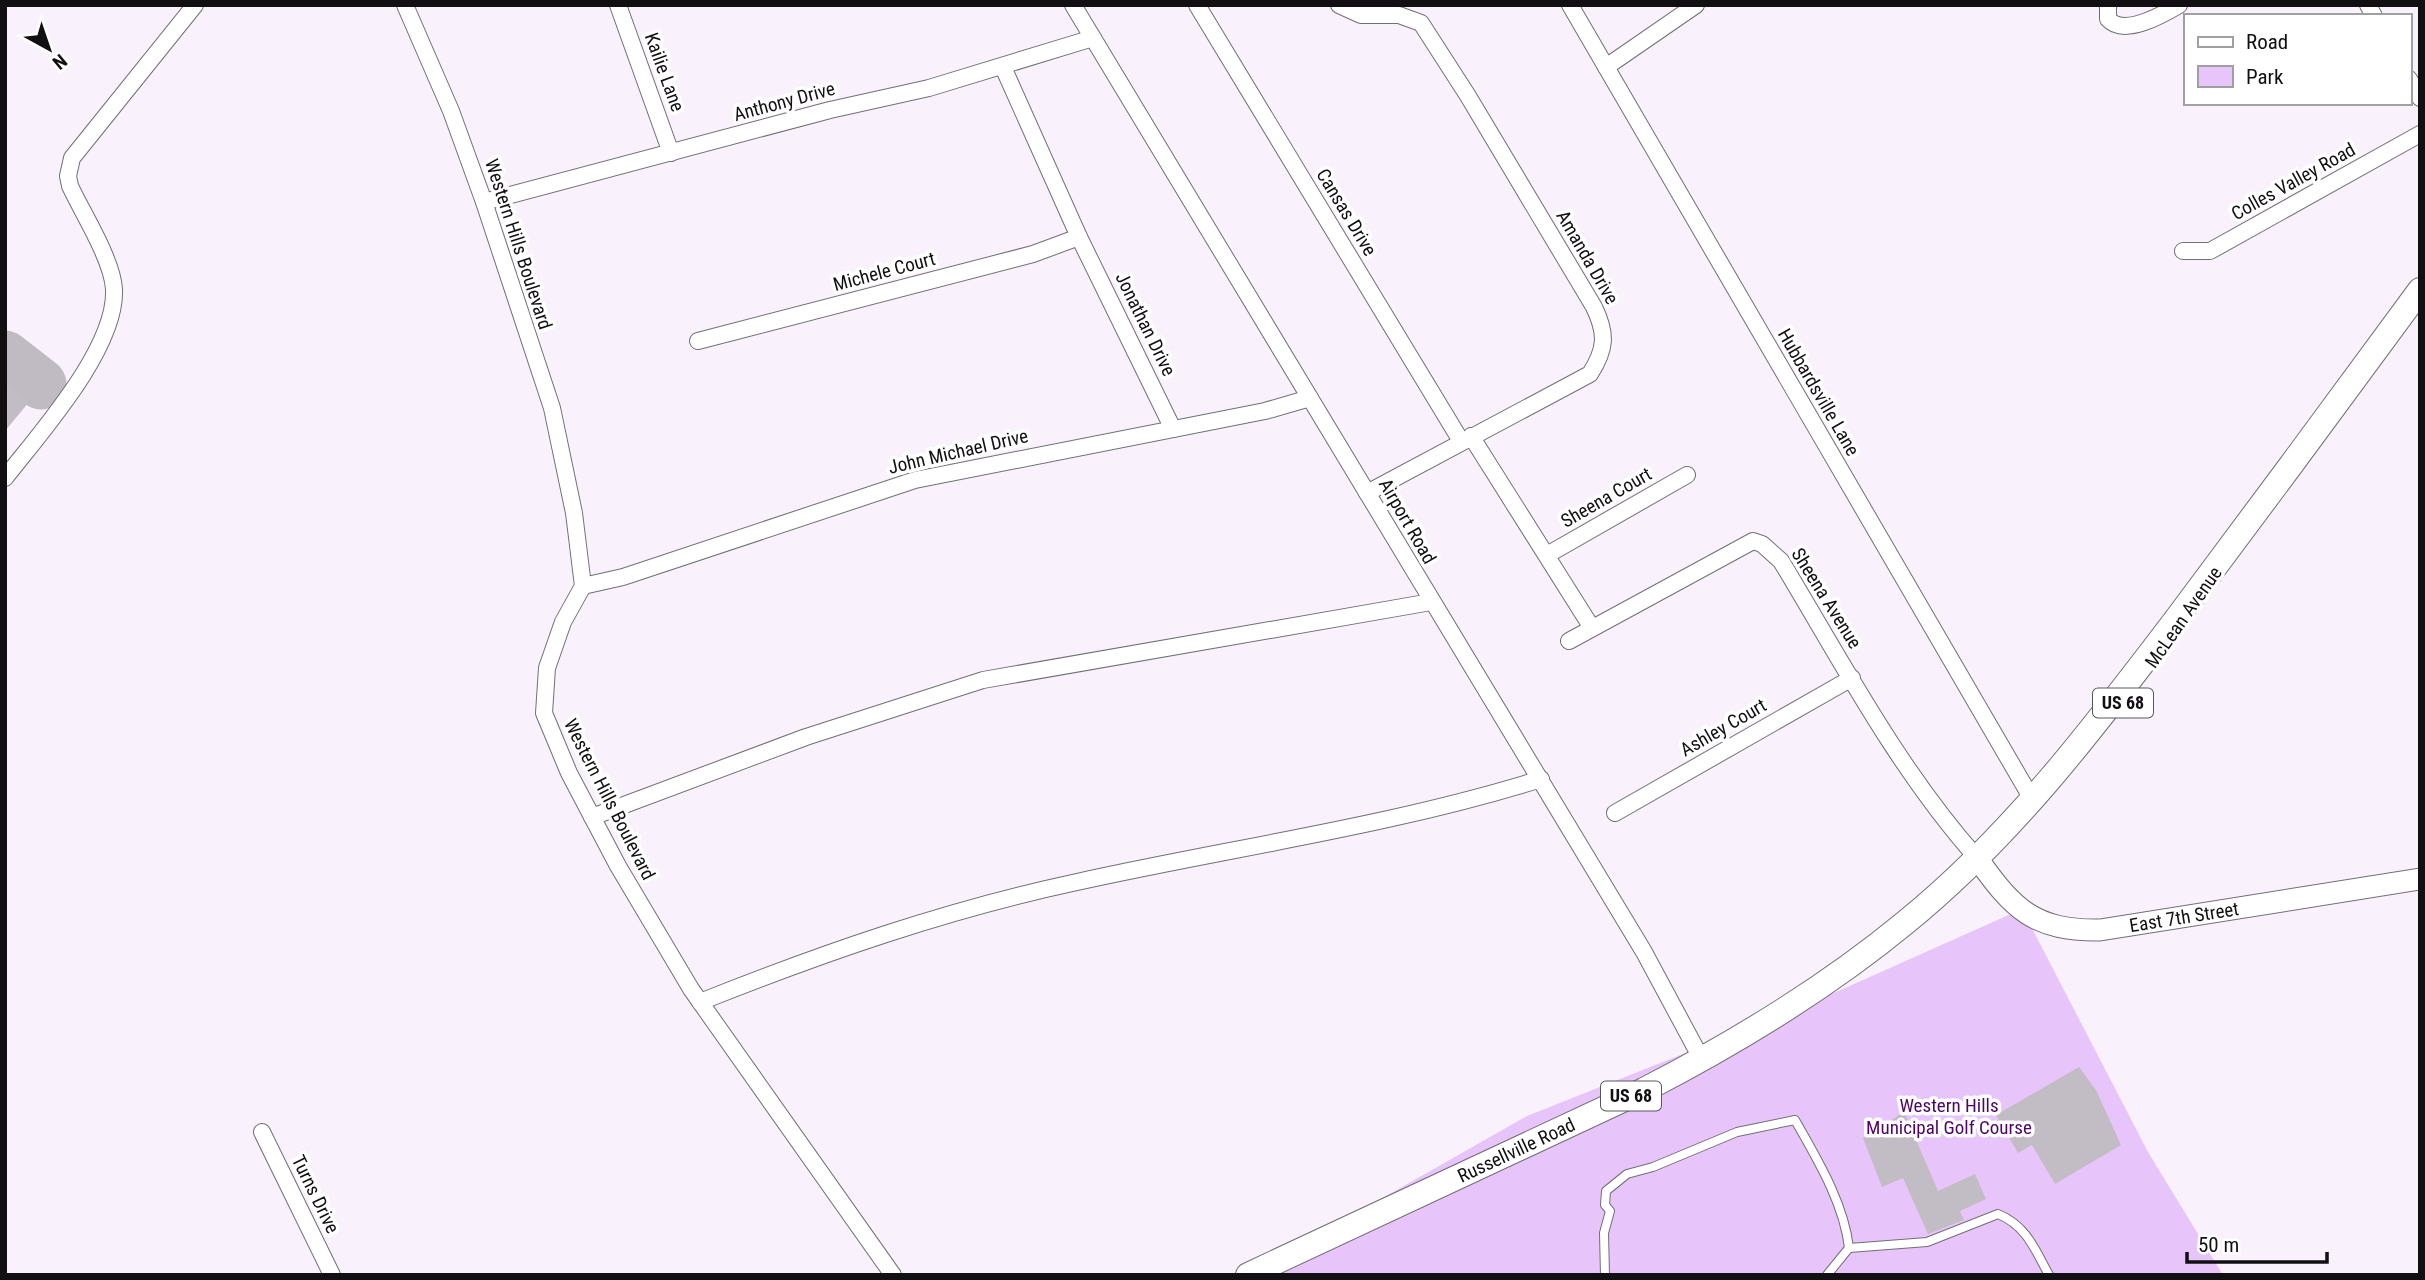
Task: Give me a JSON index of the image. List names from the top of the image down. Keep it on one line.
{"streets":{"main road":["McLean Avenue","US 68","East 7th Street","Russellville Road"],"street":["Kailie Lane","Anthony Drive","Colles Valley Road","Cansas Drive","Western Hills Boulevard","Amanda Drive","Michele Court","Jonathan Drive","Hubbardsville Lane","John Michael Drive","Sheena Court","Airport Road","Sheena Avenue","Ashley Court","Turns Drive"]},"crossings":[["Kailie Lane","Anthony Drive"],["Anthony Drive","Western Hills Boulevard"],["Anthony Drive","Jonathan Drive"],["Anthony Drive","Airport Road"],["Cansas Drive","Amanda Drive"],["Cansas Drive","Sheena Court"],["Cansas Drive","Sheena Avenue"],["Western Hills Boulevard","John Michael Drive"],["Amanda Drive","Airport Road"],["Michele Court","Jonathan Drive"],["Jonathan Drive","John Michael Drive"],["Hubbardsville Lane","McLean Avenue"],["John Michael Drive","Airport Road"],["Airport Road","Russellville Road"],["Sheena Avenue","McLean Avenue"],["Sheena Avenue","Ashley Court"],["Sheena Avenue","East 7th Street"],["Sheena Avenue","Russellville Road"],["McLean Avenue","East 7th Street"],["McLean Avenue","Russellville Road"],["East 7th Street","Russellville Road"]],"parks":["Western Hills Municipal Golf Course"],"legend":["Road","Park"],"scale_bar":"50 m","north":"bottom right"}
